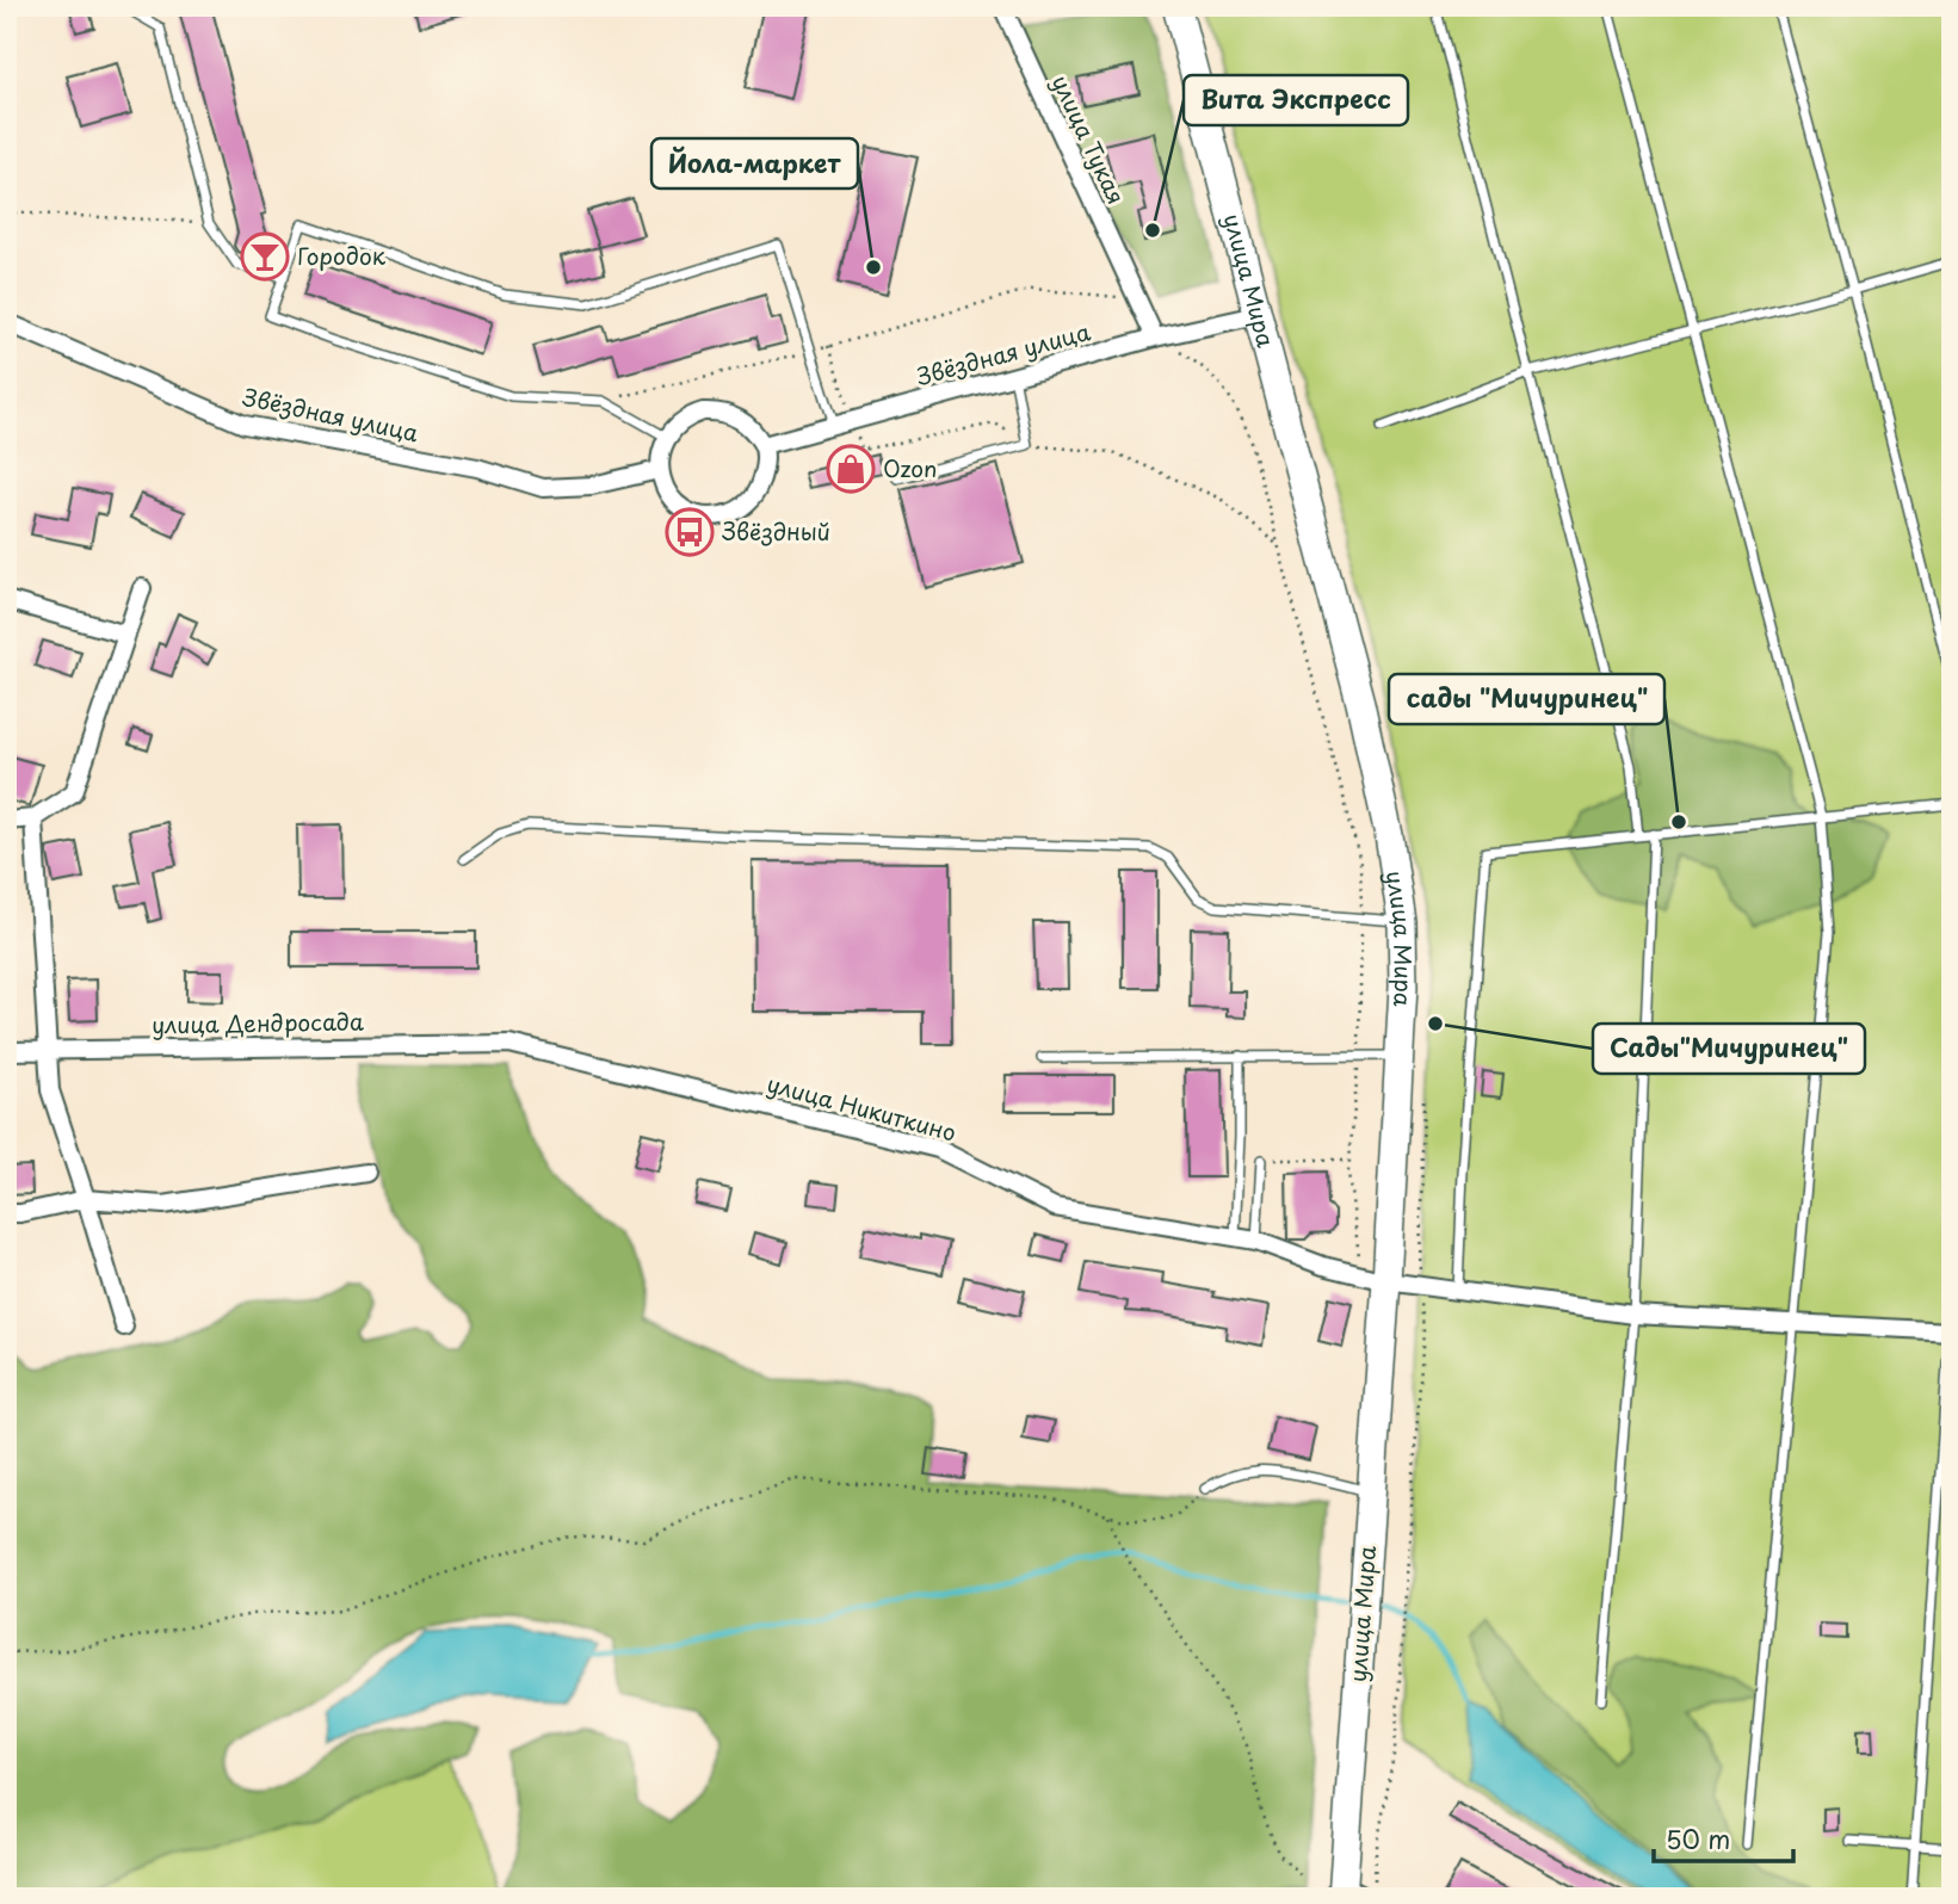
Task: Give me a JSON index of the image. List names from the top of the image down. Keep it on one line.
{"streets":{"main road":["улица Мира"],"street":["улица Тукая","Звёздная улица","улица Дендросада","улица Никиткино"]},"crossings":[["улица Тукая","Звёздная улица"],["улица Мира","Звёздная улица"],["улица Мира","улица Никиткино"],["улица Дендросада","улица Никиткино"]],"places":{"other":["Вита Экспресс","Йола-маркет","сады \"Мичуринец\"","Сады\"Мичуринец\""],"bar":["Городок"],"shop":["Ozon"],"bus stop":["Звёздный"]},"scale_bar":"50 m"}
